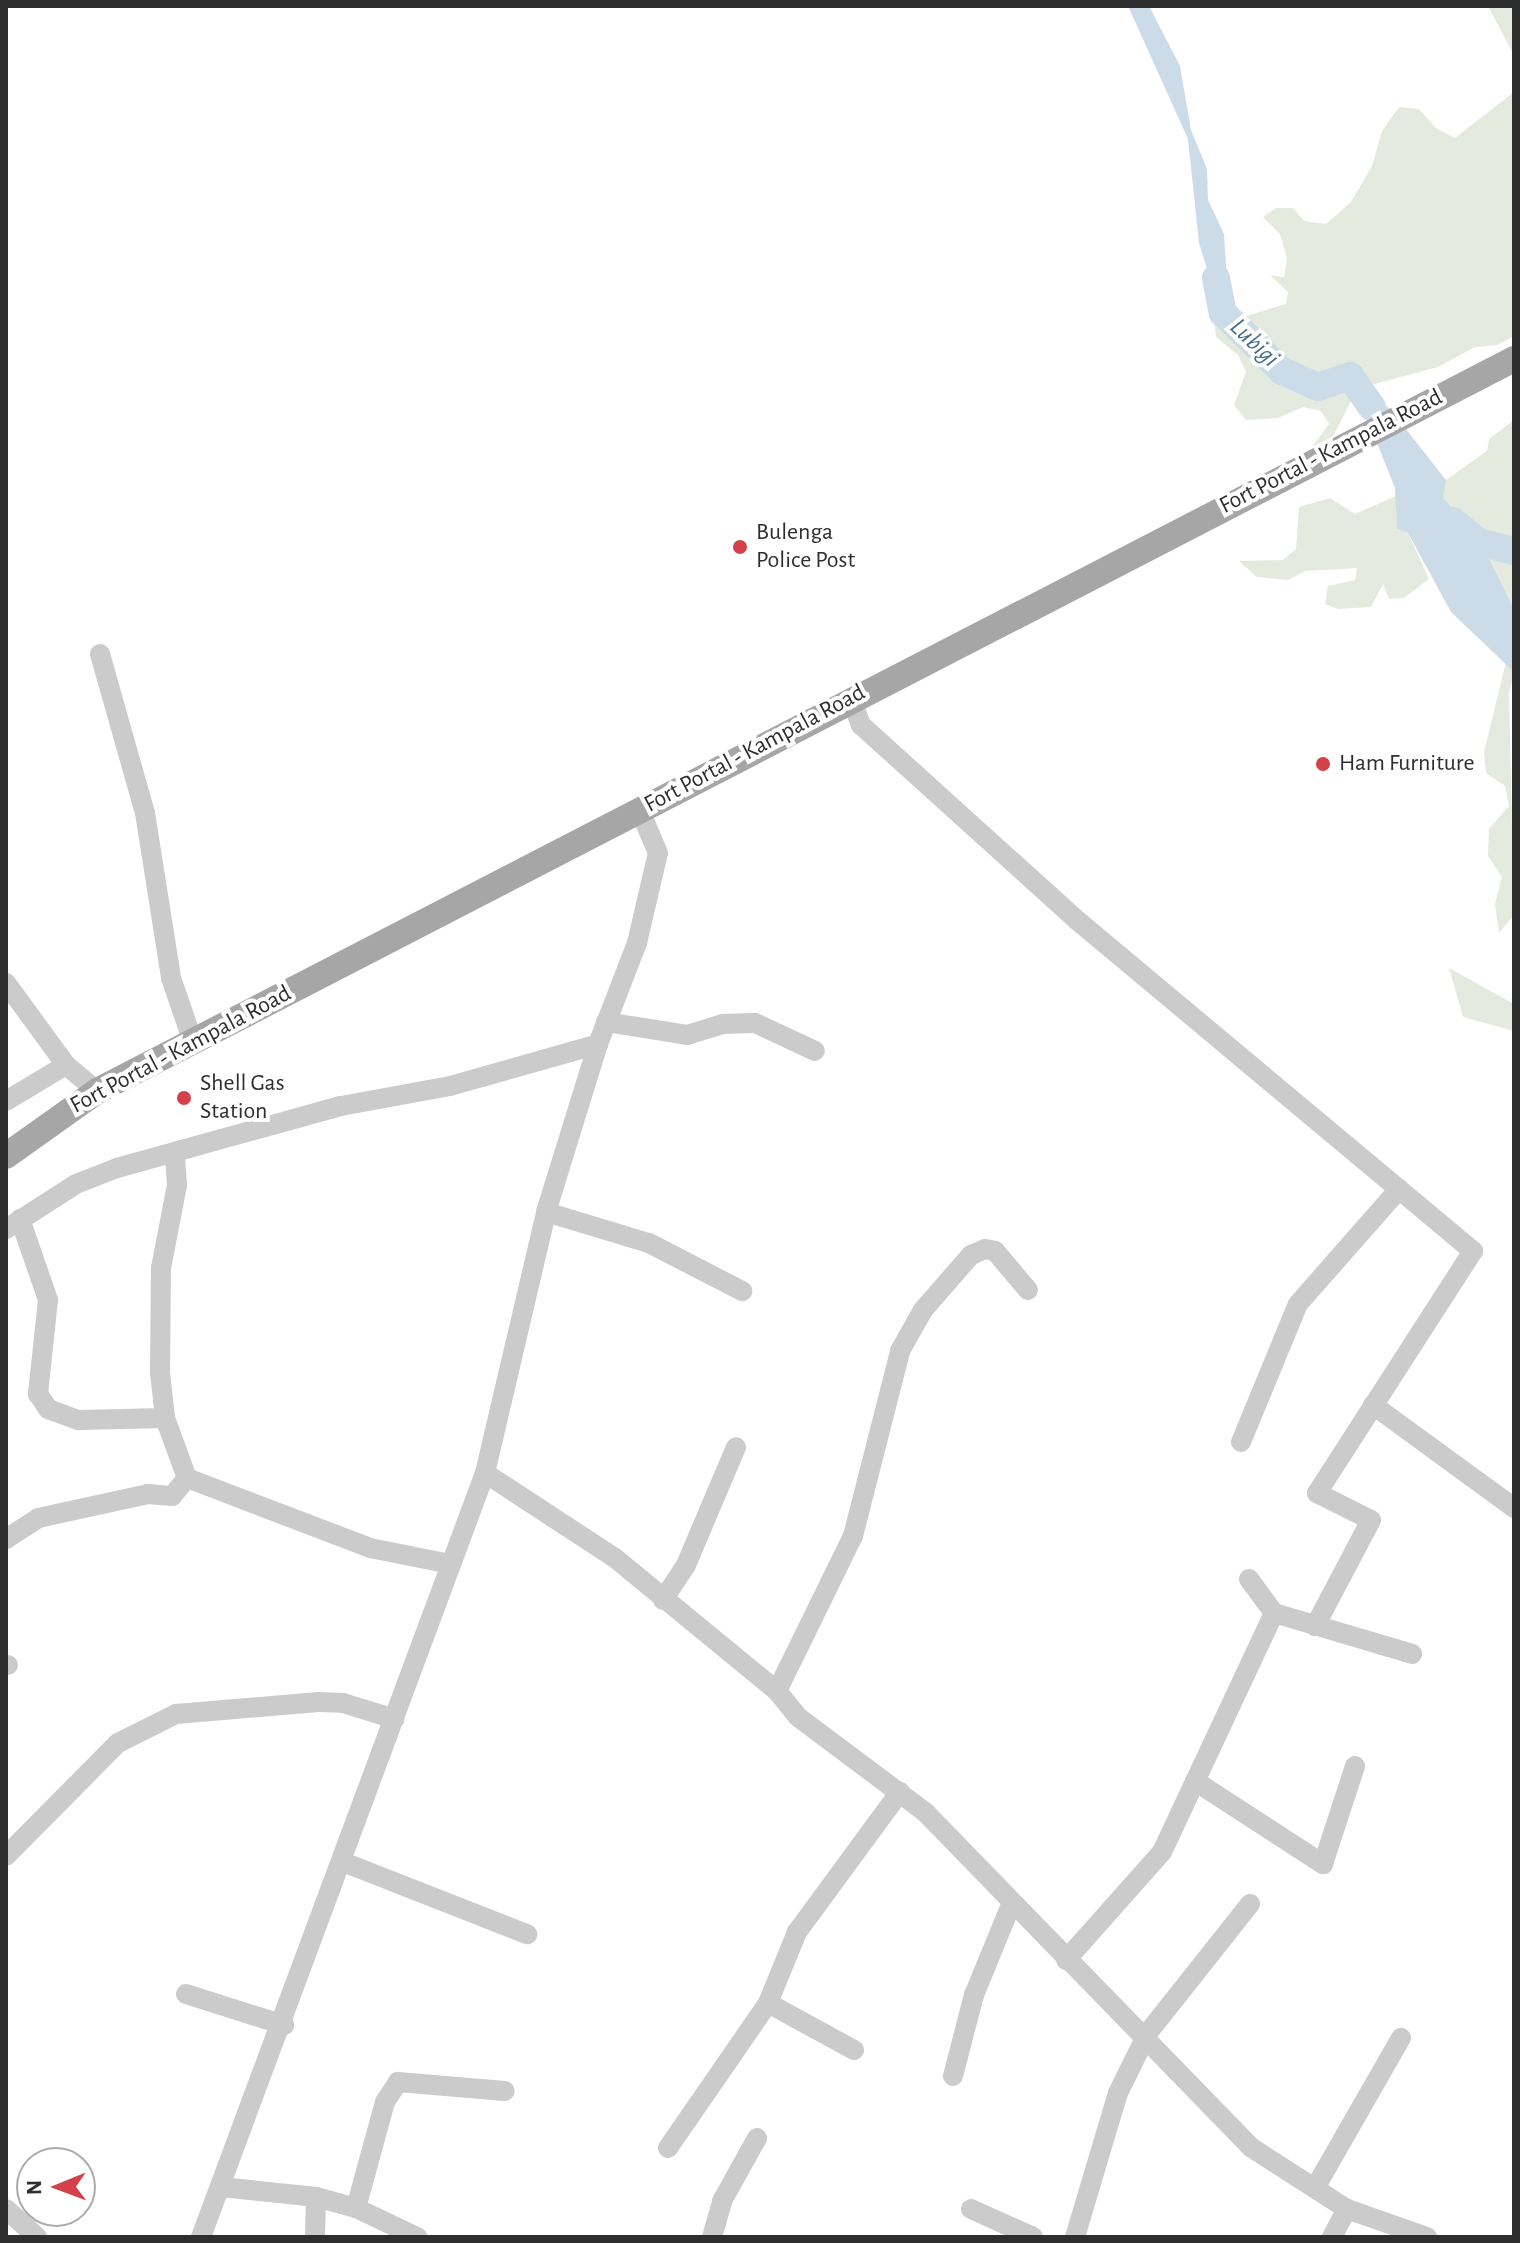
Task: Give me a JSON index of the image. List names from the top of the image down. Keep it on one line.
{"streets":{"main road":["Fort Portal - Kampala Road"]},"water":["Lubigi"],"places":["Bulenga Police Post","Ham Furniture","Shell Gas Station"],"north":"left"}
